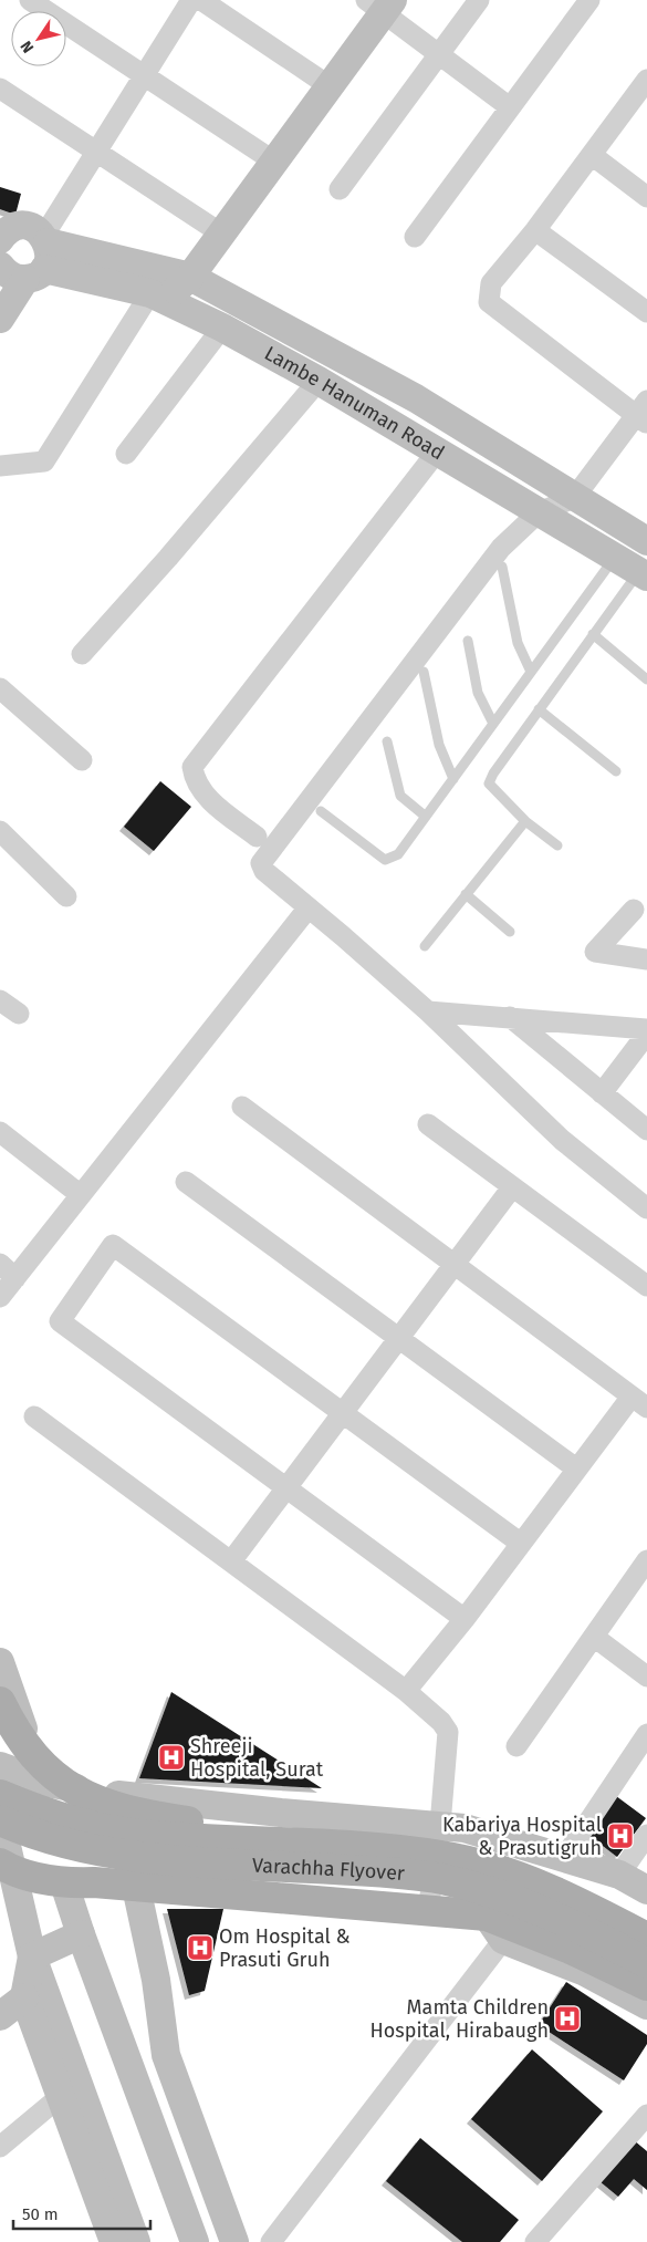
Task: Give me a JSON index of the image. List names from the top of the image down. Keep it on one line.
{"streets":{"main road":["Lambe Hanuman Road","Varachha Flyover"]},"places":{"hospital":["Shreeji Hospital, Surat","Kabariya Hospital & Prasutigruh","Om Hospital & Prasuti Gruh","Mamta Children Hospital, Hirabaugh"]},"scale_bar":"50 m","north":"bottom left"}
